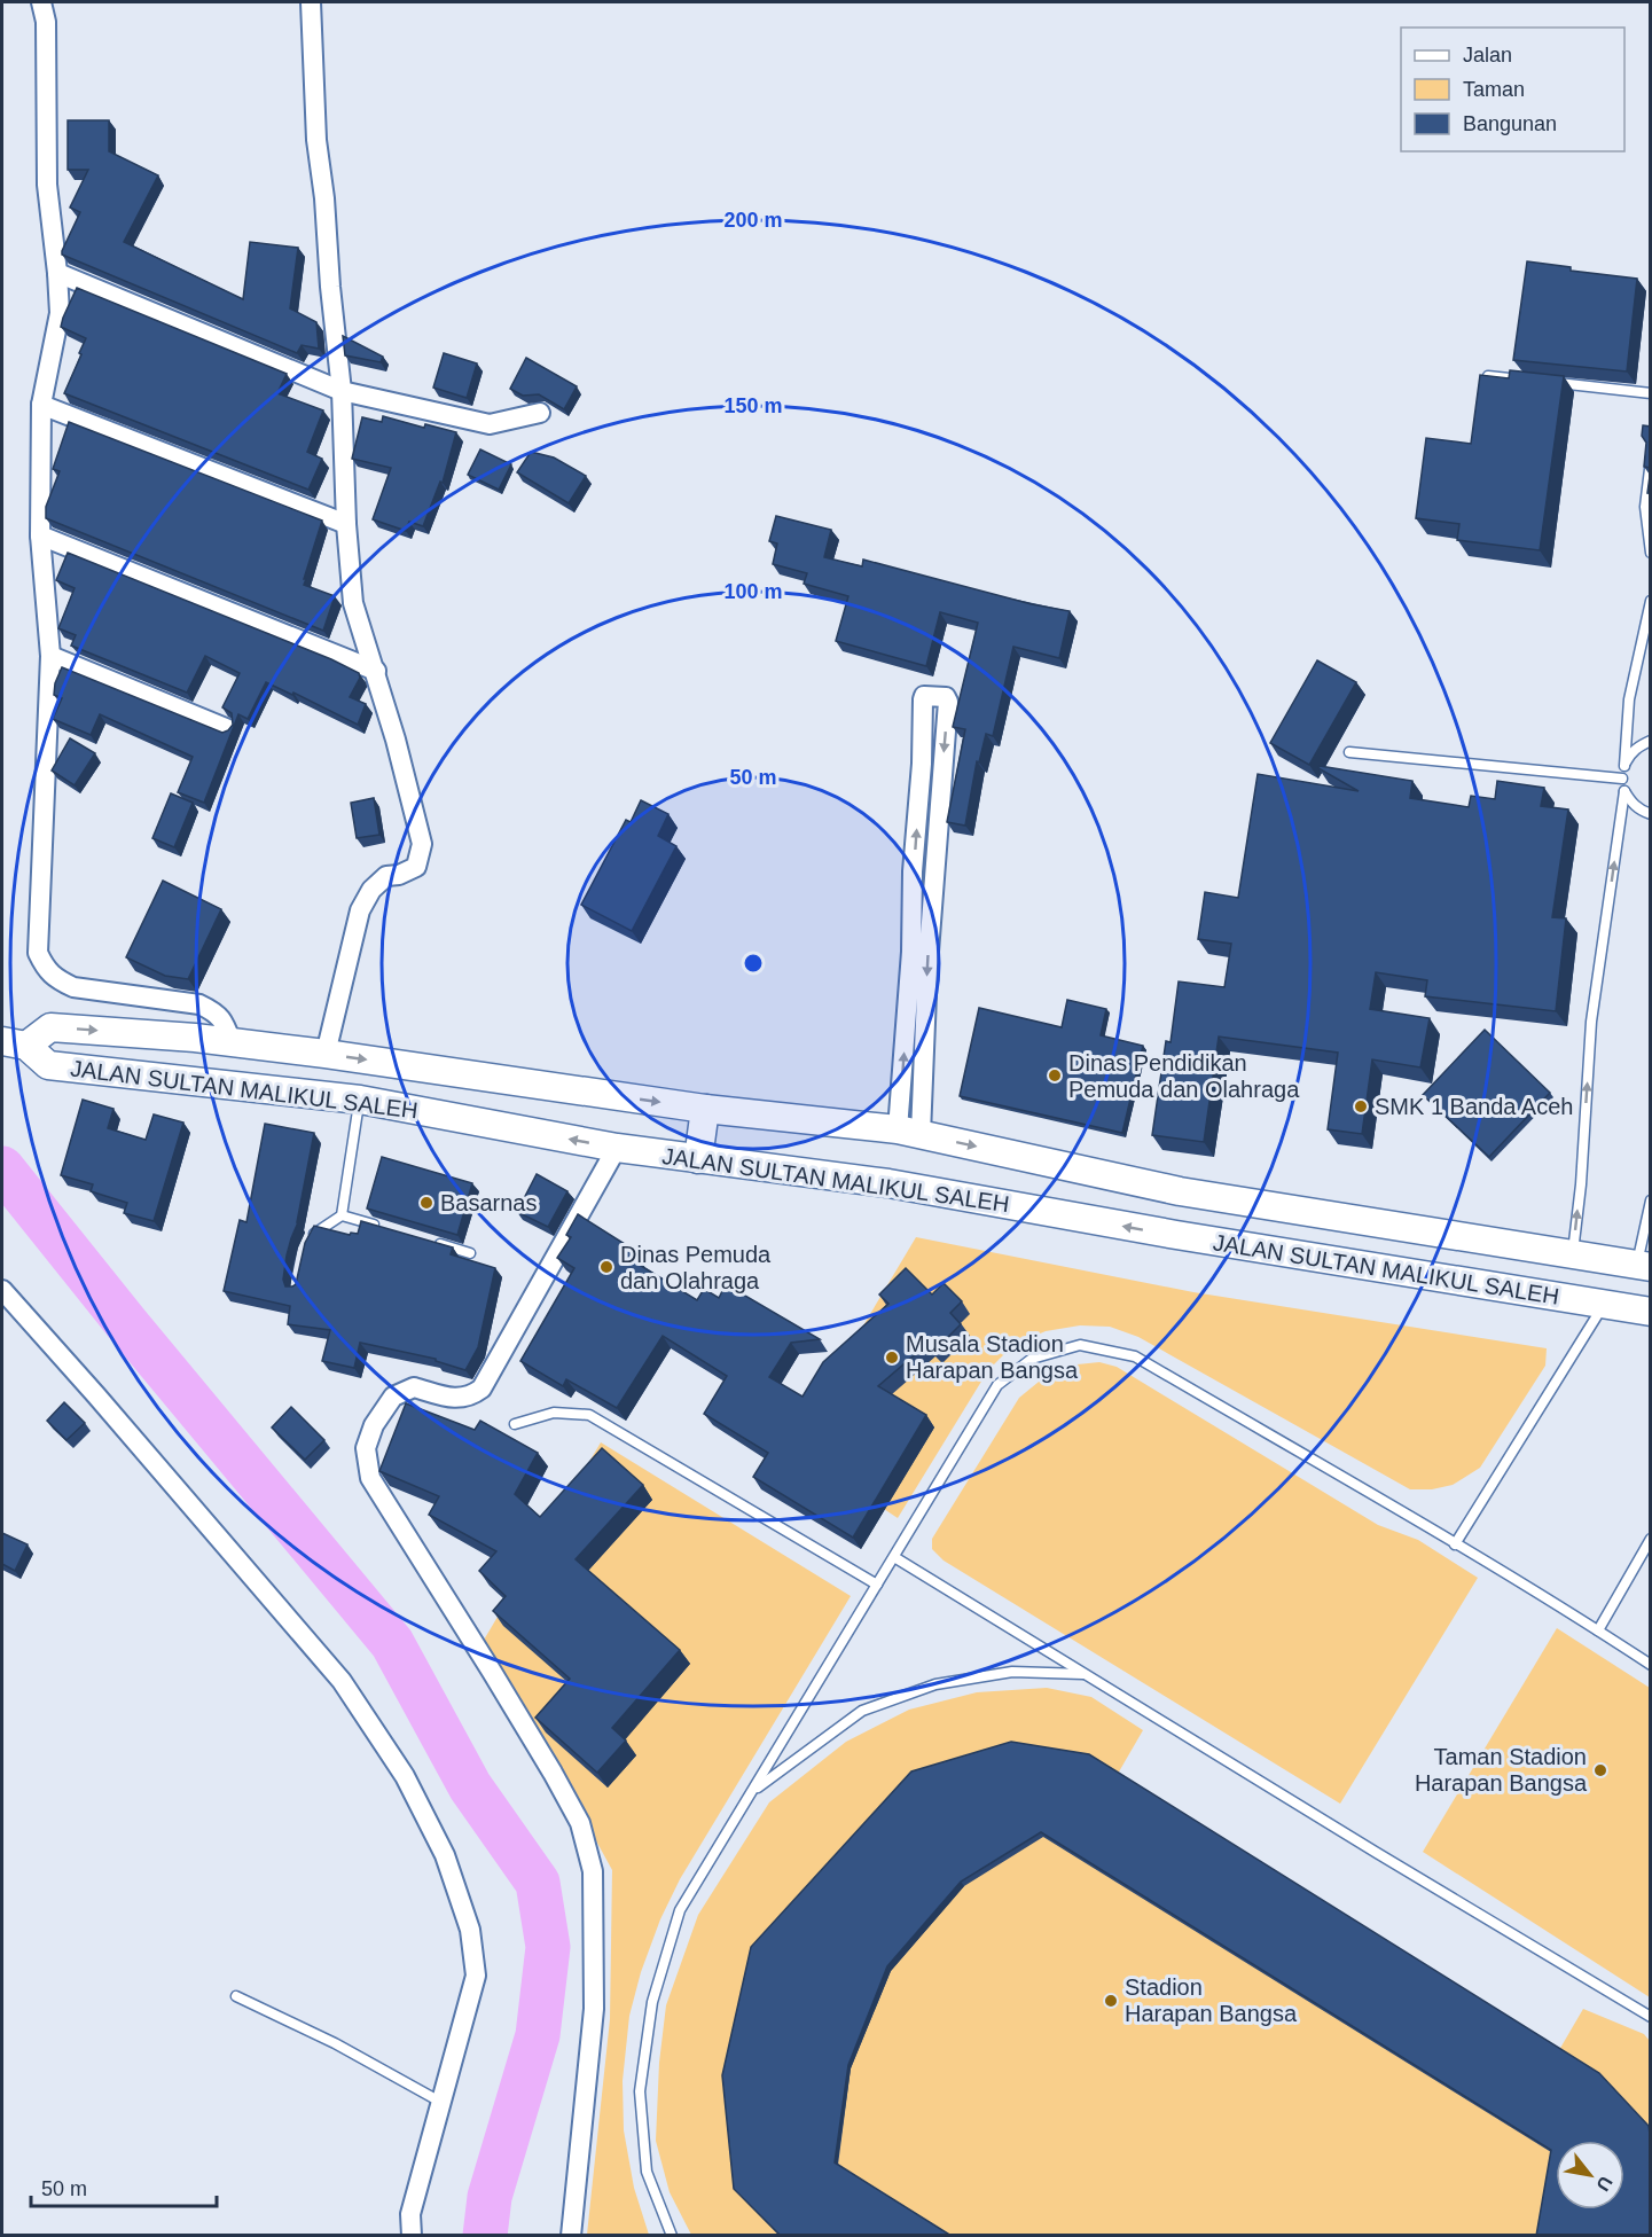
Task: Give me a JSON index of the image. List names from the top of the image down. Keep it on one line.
{"streets":{"main road":["JALAN SULTAN MALIKUL SALEH"]},"places":["Dinas Pendidikan Pemuda dan Olahraga","SMK 1 Banda Aceh","Basarnas","Dinas Pemuda dan Olahraga","Musala Stadion Harapan Bangsa","Taman Stadion Harapan Bangsa","Stadion Harapan Bangsa"],"legend":["Jalan","Taman","Bangunan"],"scale_bar":"50 m","north":"bottom right","rings":["200 m","150 m","100 m","50 m"]}
